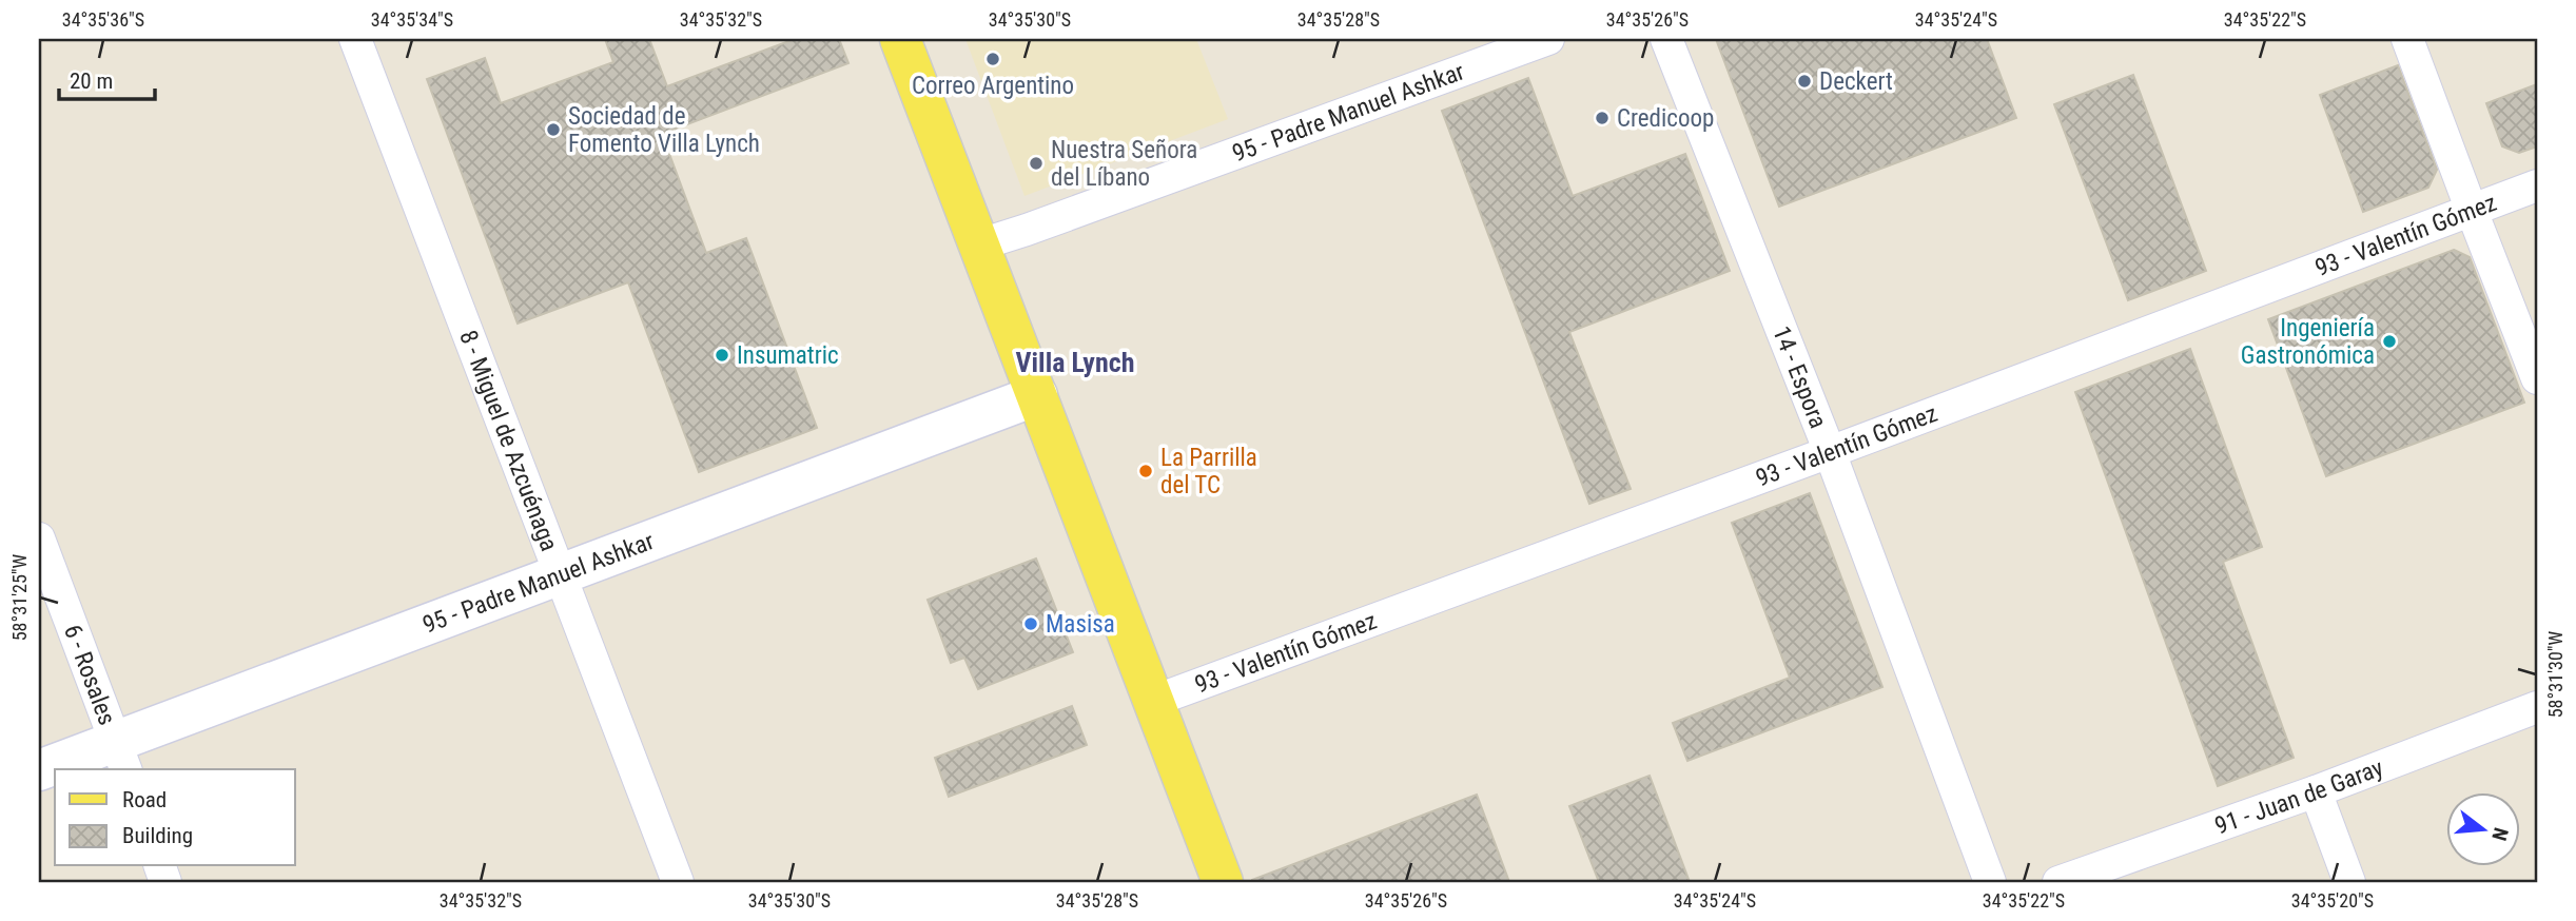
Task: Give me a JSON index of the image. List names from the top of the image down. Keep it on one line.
{"streets":{"street":["95 - Padre Manuel Ashkar","93 - Valentín Gómez","14 - Espora","8 - Miguel de Azcuénaga","6 - Rosales","91 - Juan de Garay"]},"crossings":[["95 - Padre Manuel Ashkar","8 - Miguel de Azcuénaga"],["95 - Padre Manuel Ashkar","6 - Rosales"],["93 - Valentín Gómez","14 - Espora"]],"districts":["Villa Lynch"],"places":["Correo Argentino","Deckert","Credicoop","Sociedad de Fomento Villa Lynch","Nuestra Señora del Líbano","Ingeniería Gastronómica","Insumatric","La Parrilla del TC","Masisa"],"legend":["Road","Building"],"scale_bar":"20 m","north":"right","coordinates":["34°35'36\"S","34°35'34\"S","34°35'32\"S","34°35'30\"S","34°35'28\"S","34°35'26\"S","34°35'24\"S","34°35'22\"S","58°31'25\"W","58°31'30\"W","34°35'20\"S"]}
